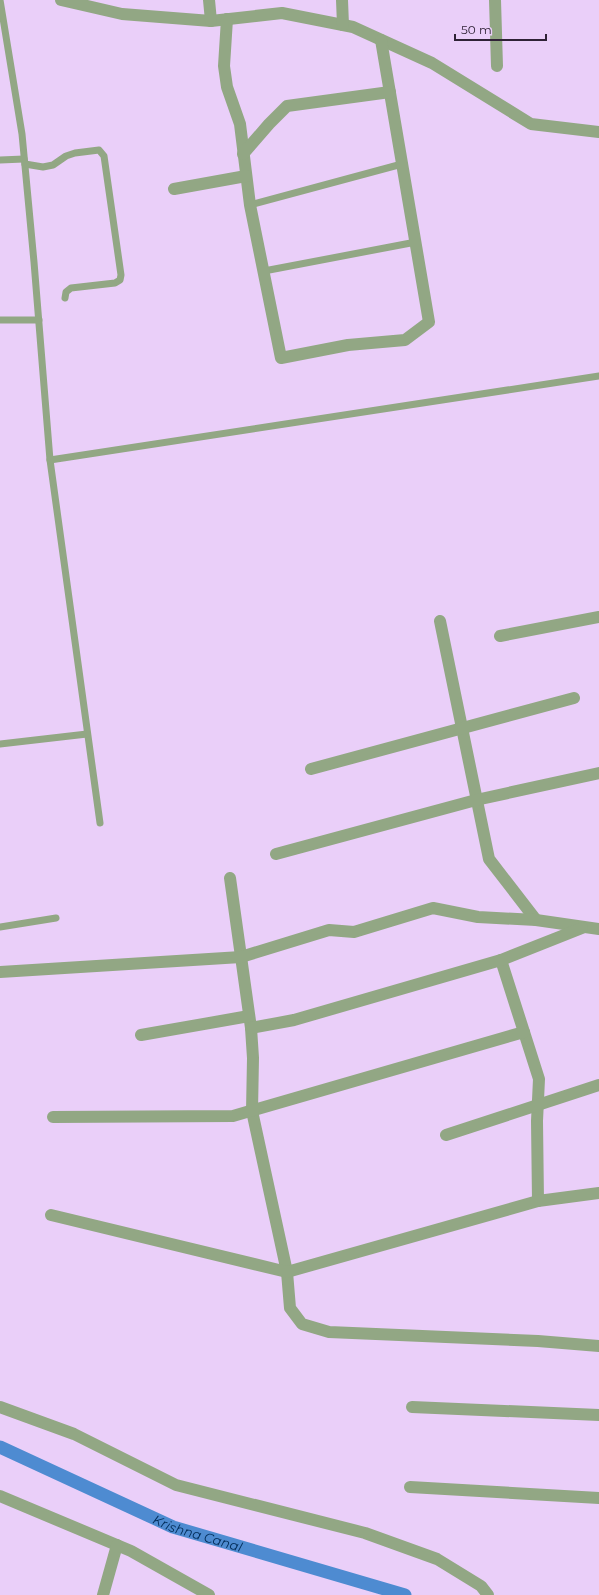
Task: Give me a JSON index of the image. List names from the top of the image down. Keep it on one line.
{"water":["Krishna Canal"],"scale_bar":"50 m"}
